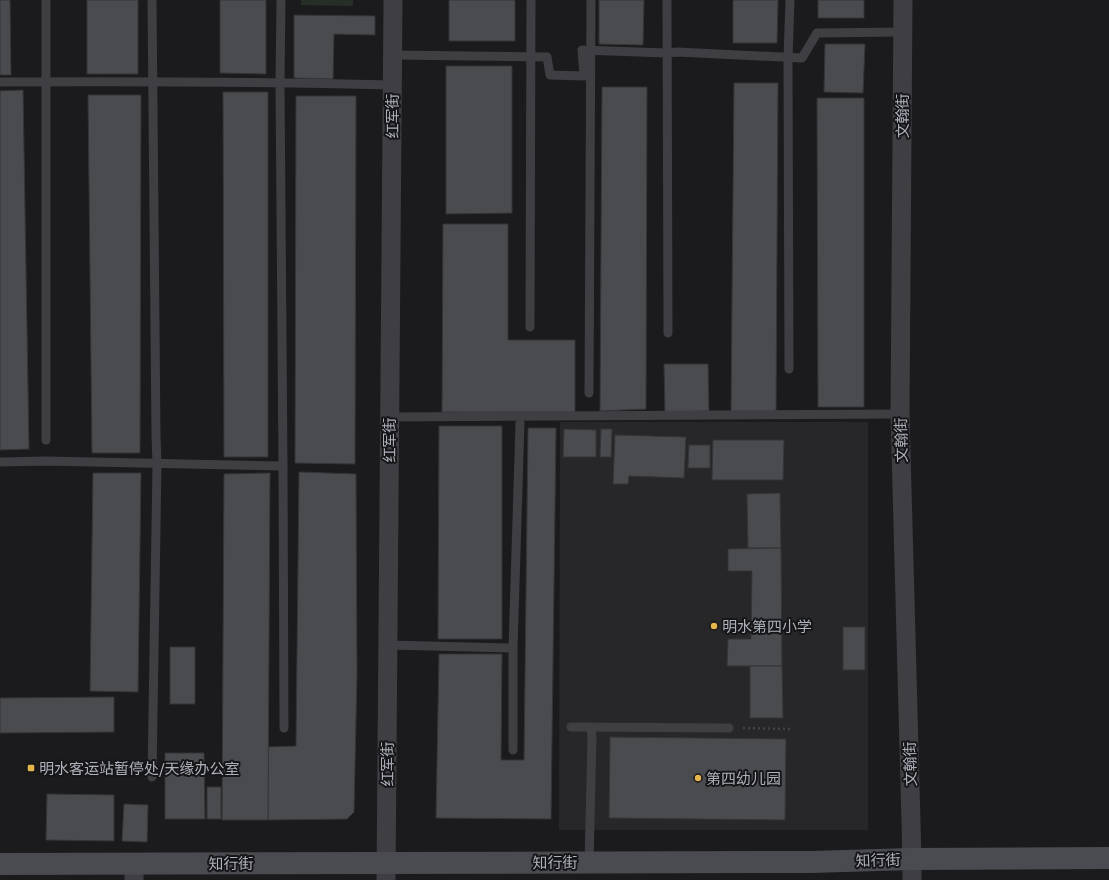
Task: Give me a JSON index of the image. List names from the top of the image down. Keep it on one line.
{"streets":{"street":["红军街","文翰街","知行街"]},"crossings":[["红军街","知行街"],["文翰街","知行街"]],"places":{"other":["明水第四小学","第四幼儿园"],"transit":["明水客运站暂停处/天缘办公室"]}}
